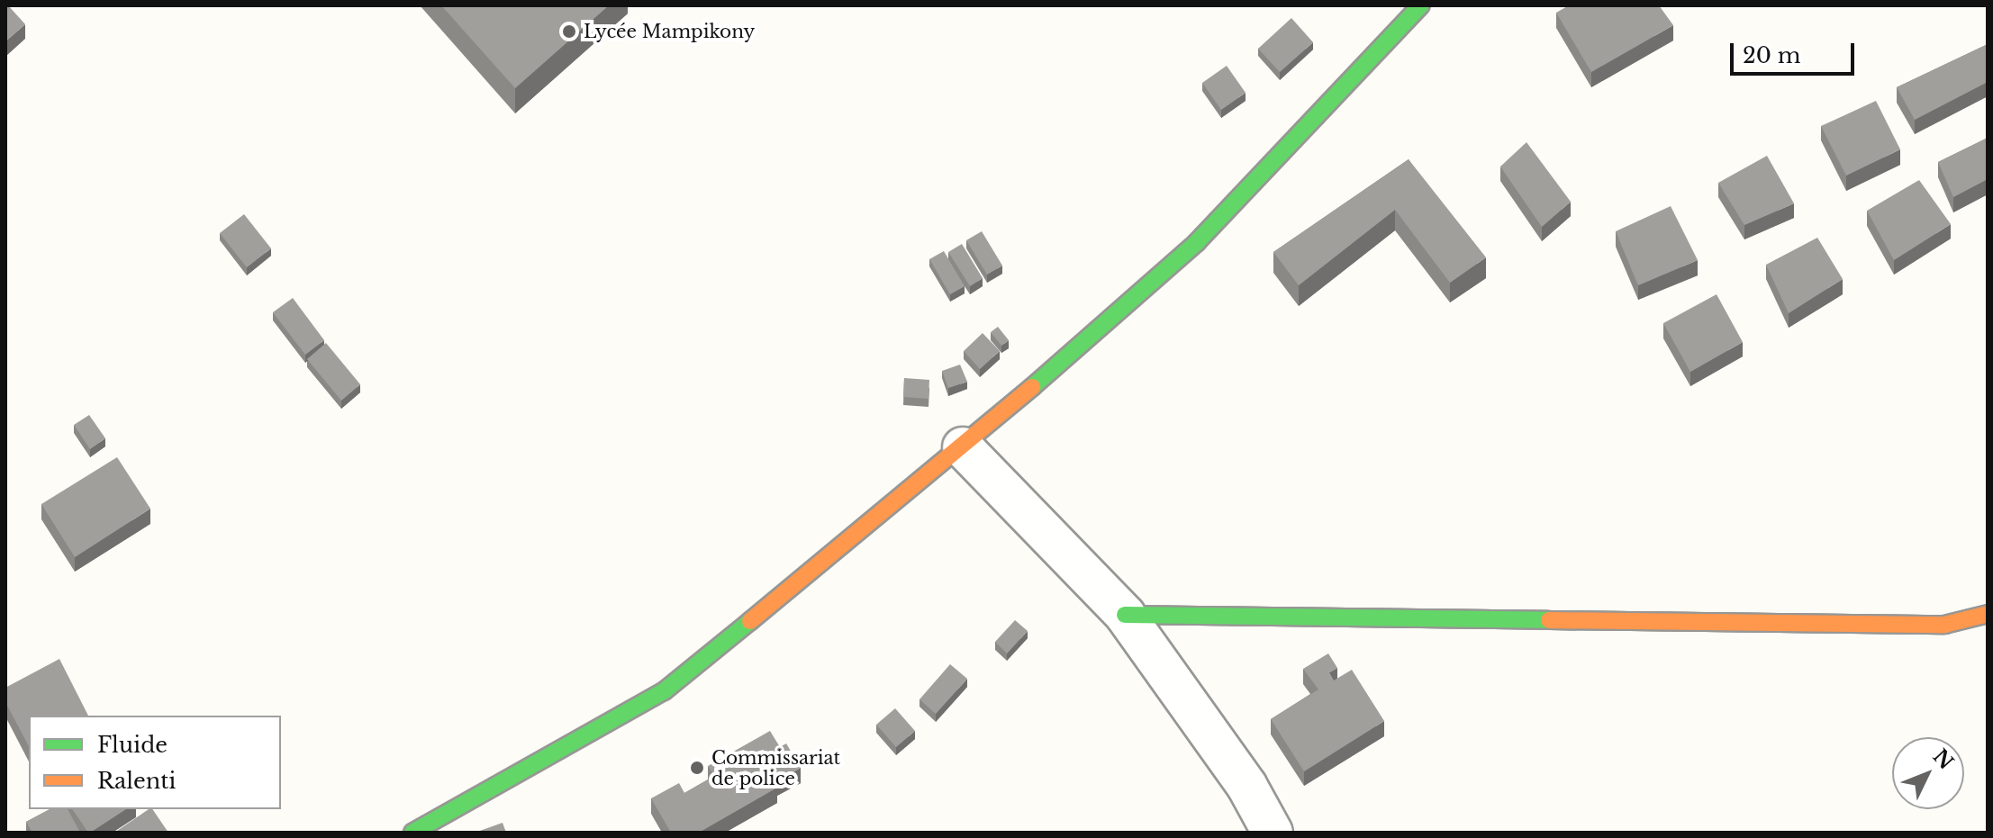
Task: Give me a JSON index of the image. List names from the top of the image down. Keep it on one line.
{"places":["Lycée Mampikony","Commissariat de police"],"legend":["Fluide","Ralenti"],"scale_bar":"20 m","north":"top right"}
